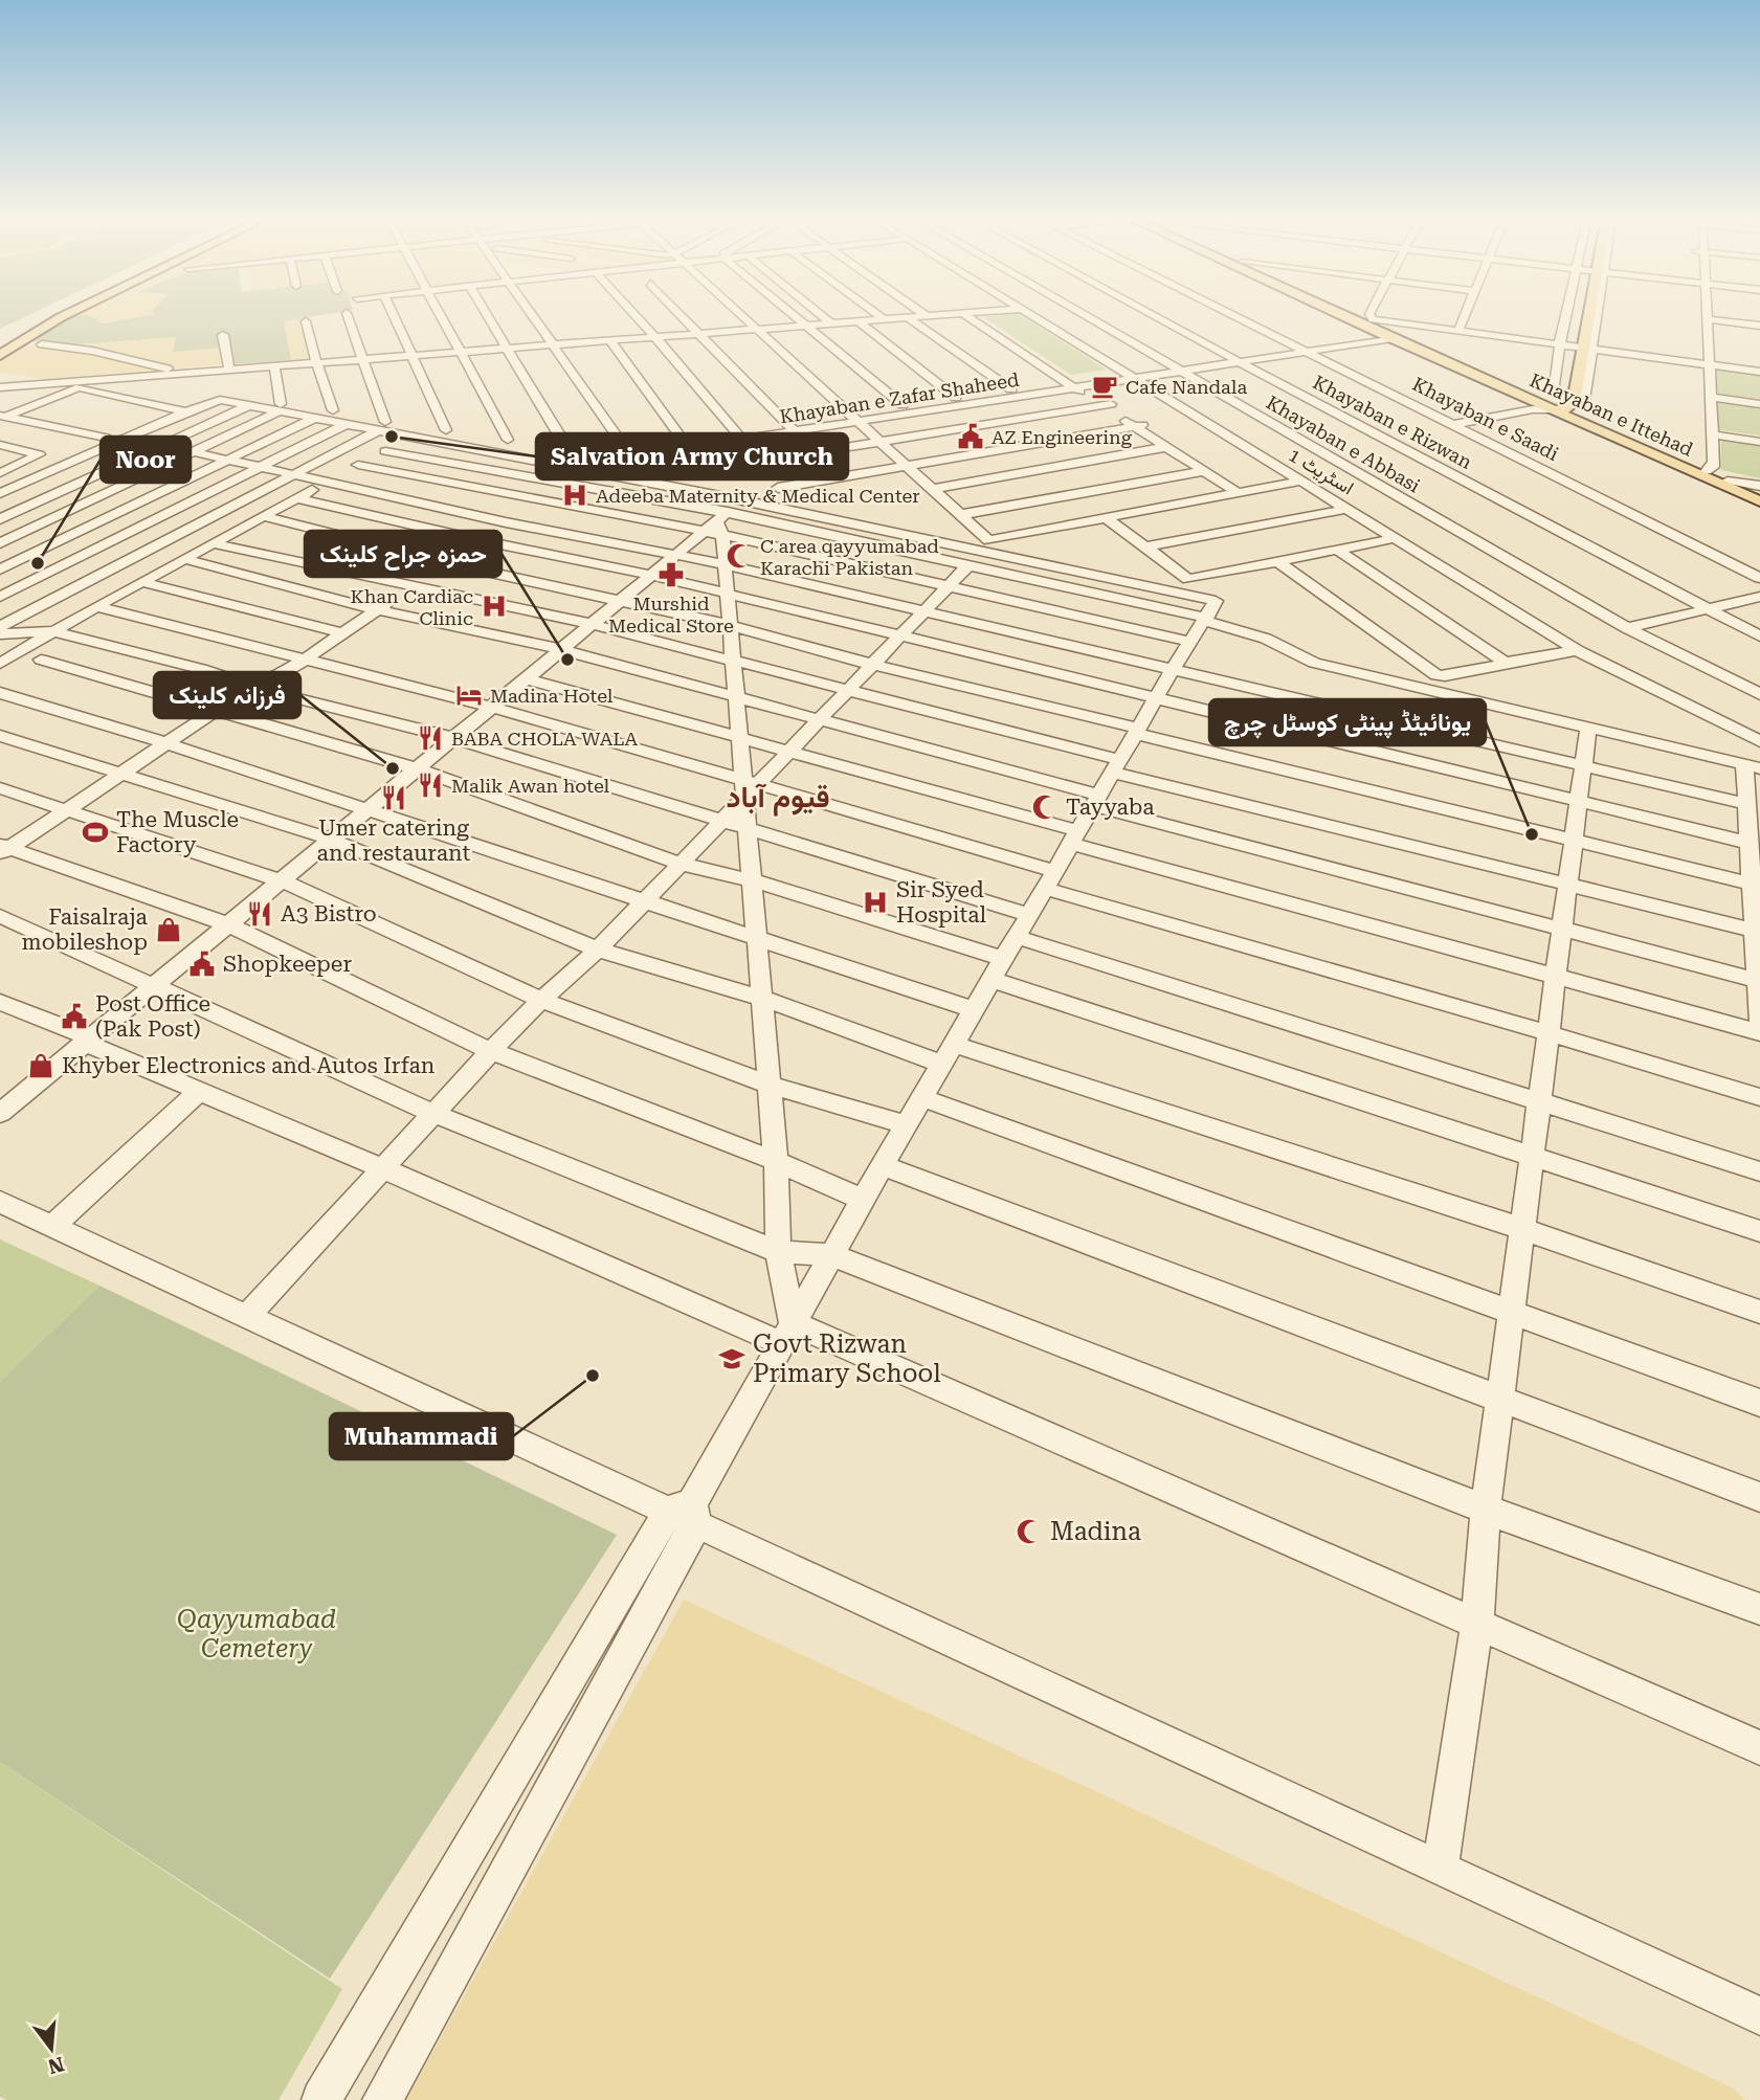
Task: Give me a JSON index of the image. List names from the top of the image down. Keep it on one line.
{"streets":{"main road":["Khayaban e Ittehad"],"street":["Khayaban e Zafar Shaheed","Khayaban e Saadi","Khayaban e Rizwan","Khayaban e Abbasi","اسٹریٹ 1"]},"crossings":[["Khayaban e Zafar Shaheed","Khayaban e Ittehad"],["Khayaban e Zafar Shaheed","Khayaban e Saadi"],["Khayaban e Zafar Shaheed","Khayaban e Rizwan"],["Khayaban e Zafar Shaheed","Khayaban e Abbasi"],["Khayaban e Zafar Shaheed","اسٹریٹ 1"]],"districts":["قیوم آباد"],"parks":["Qayyumabad Cemetery"],"places":{"cafe":["Cafe Nandala"],"other":["Salvation Army Church","Noor","حمزہ جراح کلینک","فرزانہ کلینک","یونائیٹڈ پینٹی کوسٹل چرچ","Muhammadi"],"public building":["AZ Engineering","Shopkeeper","Post Office (Pak Post)"],"hospital":["Adeeba Maternity & Medical Center","Khan Cardiac Clinic","Sir Syed Hospital"],"mosque":["C area qayyumabad Karachi Pakistan","Tayyaba","Madina"],"pharmacy":["Murshid Medical Store"],"hotel":["Madina Hotel"],"restaurant":["BABA CHOLA WALA","Malik Awan hotel","Umer catering and restaurant","A3 Bistro"],"sports":["The Muscle Factory"],"shop":["Faisalraja mobileshop","Khyber Electronics and Autos Irfan"],"school or university":["Govt Rizwan Primary School"]},"north":"bottom"}
